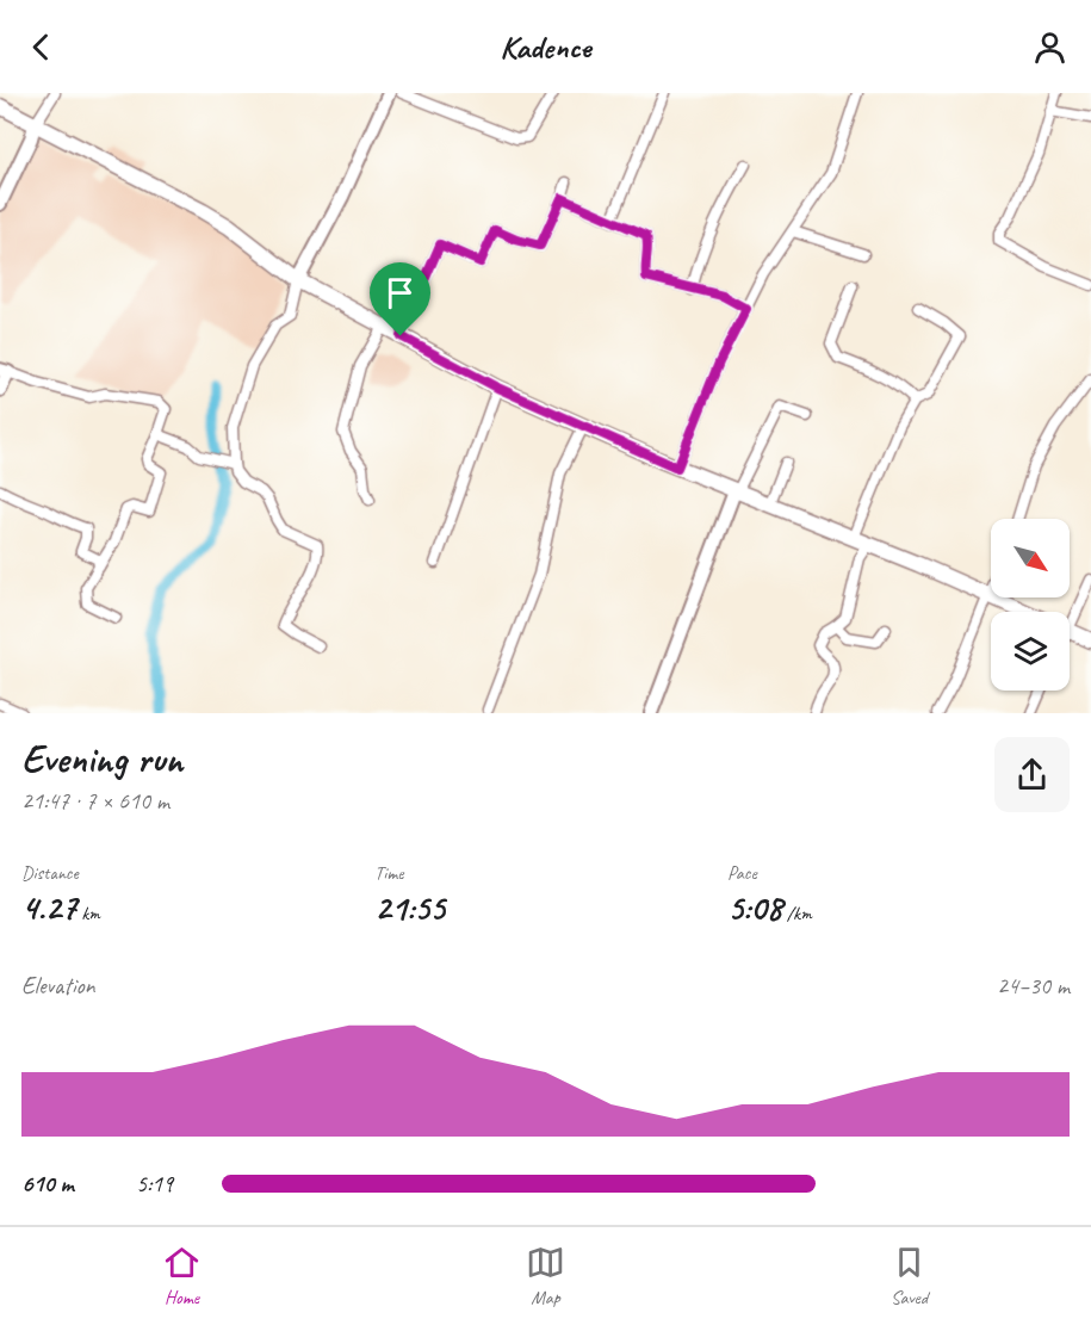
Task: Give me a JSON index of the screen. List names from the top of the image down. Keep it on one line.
{"north":"bottom right","page":{"header":"Kadence","heading":["Evening run","21:47 · 7 × 610 m"],"stats":[["Distance","4.27 km"],["Time","21:55"],["Pace","5:08 /km"]],"chart":["Elevation","24–30 m"],"list":[{"name":"610 m","note":"5:19"}],"tabs":["Home","Map","Saved"]}}
